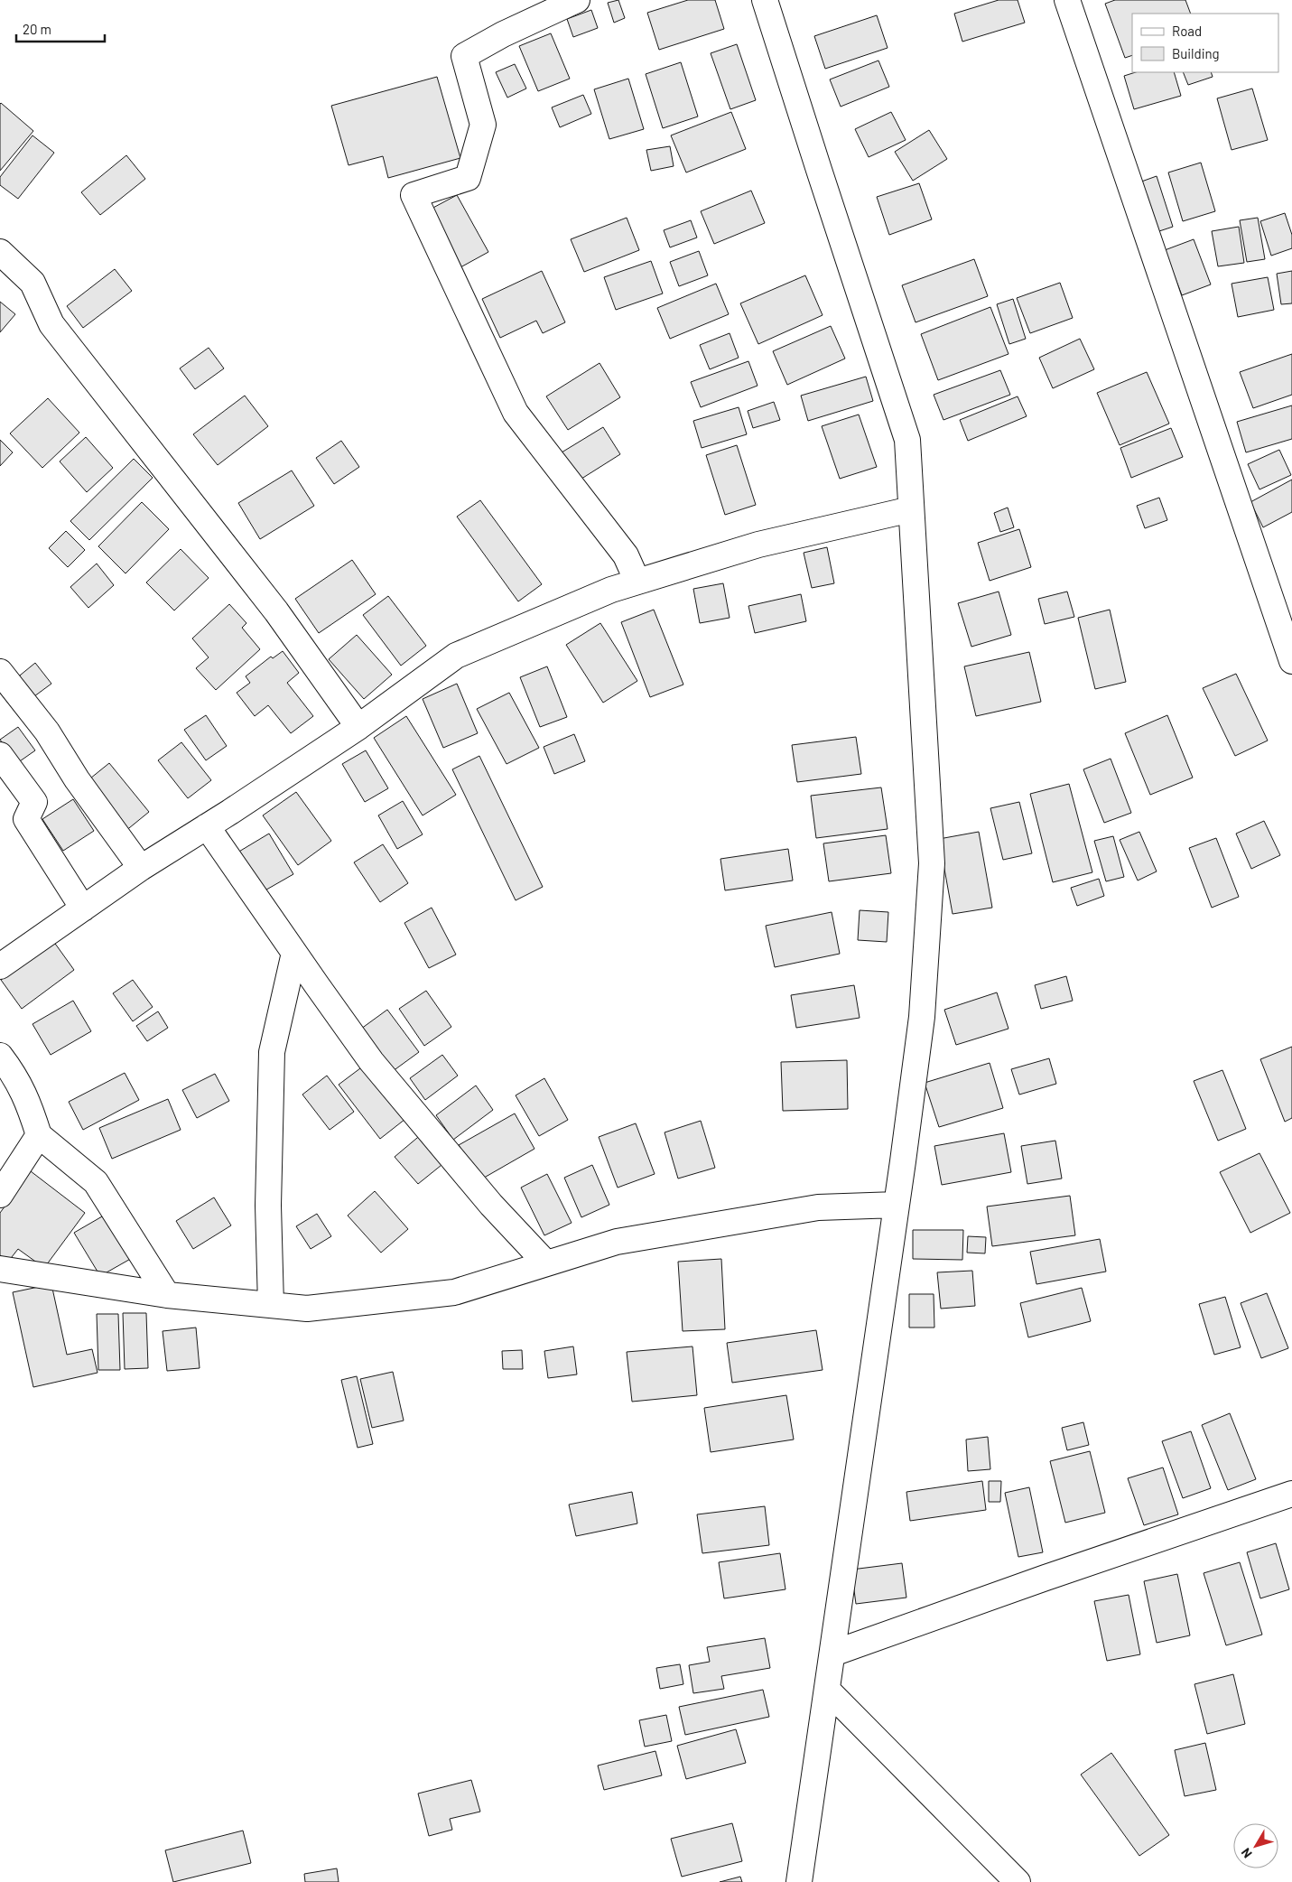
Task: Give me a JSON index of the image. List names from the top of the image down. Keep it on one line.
{"legend":["Road","Building"],"scale_bar":"20 m","north":"bottom left"}
